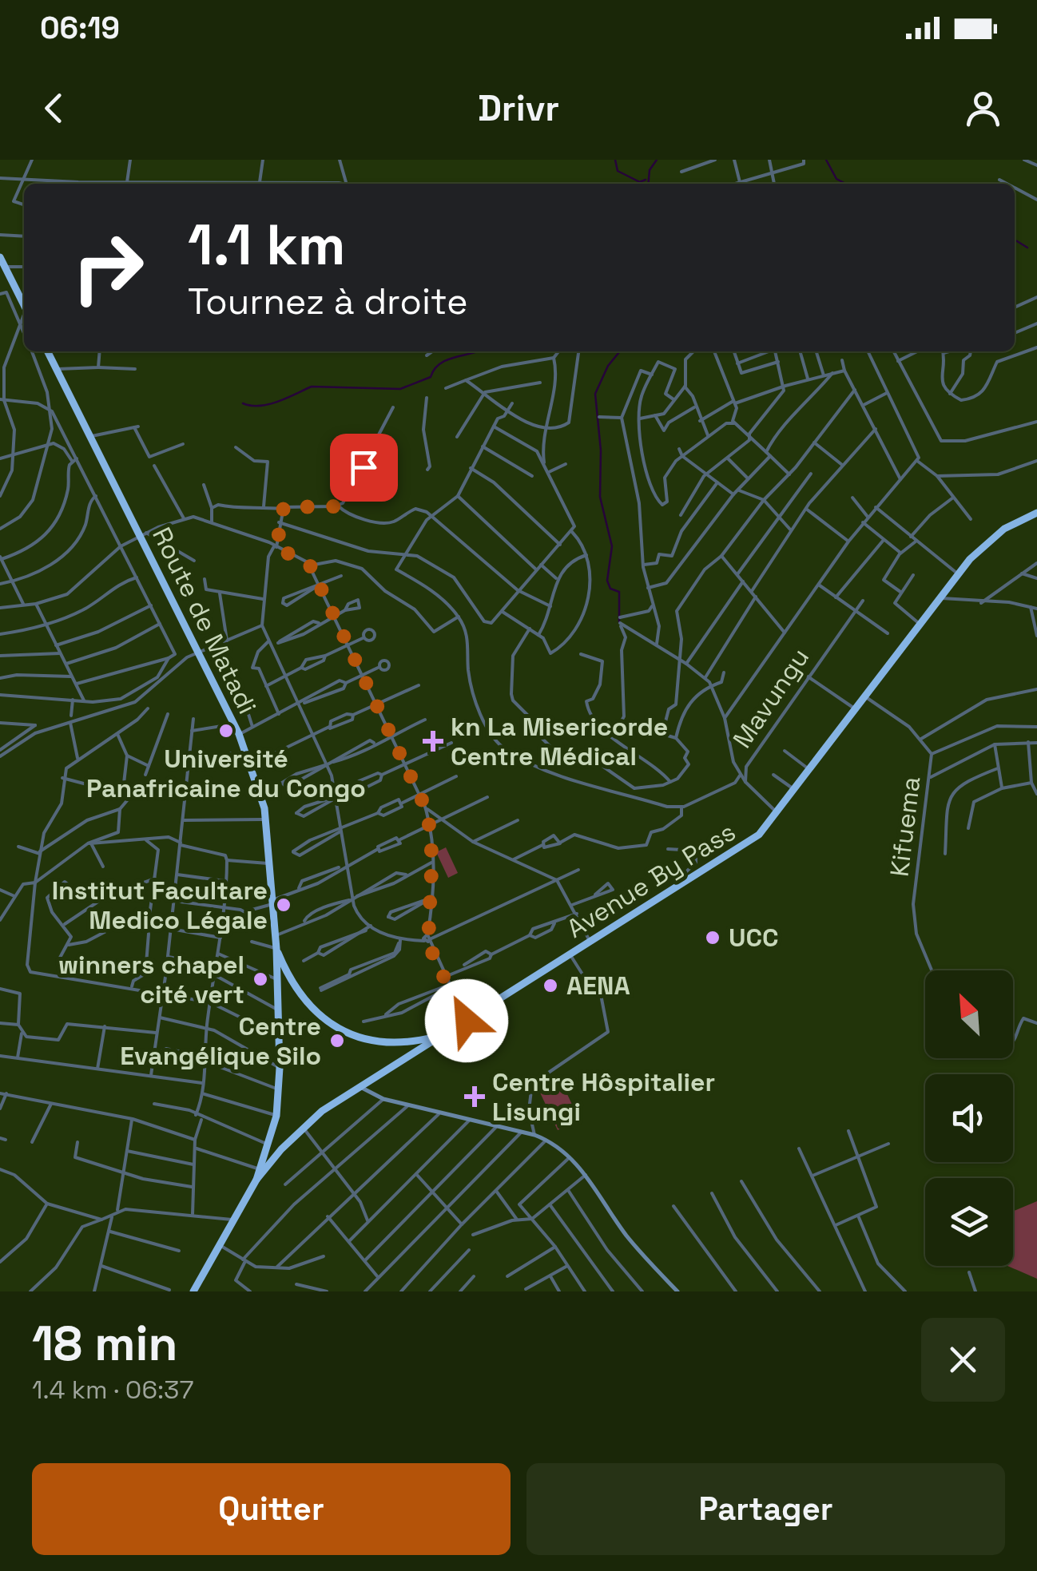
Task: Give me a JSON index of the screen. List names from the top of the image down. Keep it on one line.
{"streets":{"highway":["Route de Matadi","Avenue By Pass"],"street":["Mavungu","Kifuema"]},"crossings":[["Route de Matadi","Avenue By Pass"],["Mavungu","Avenue By Pass"],["Kifuema","Avenue By Pass"]],"places":{"other":["Université Panafricaine du Congo","Institut Facultare Medico Légale","UCC","winners chapel cité vert","AENA","Centre Evangélique Silo"],"health":["kn La Misericorde Centre Médical","Centre Hôspitalier Lisungi"]},"north":"top left","page":{"status":"06:19","header":"Drivr","turn":["1.1 km","Tournez à droite"],"heading":["18 min","1.4 km · 06:37"],"buttons":["Quitter","Partager"]}}
